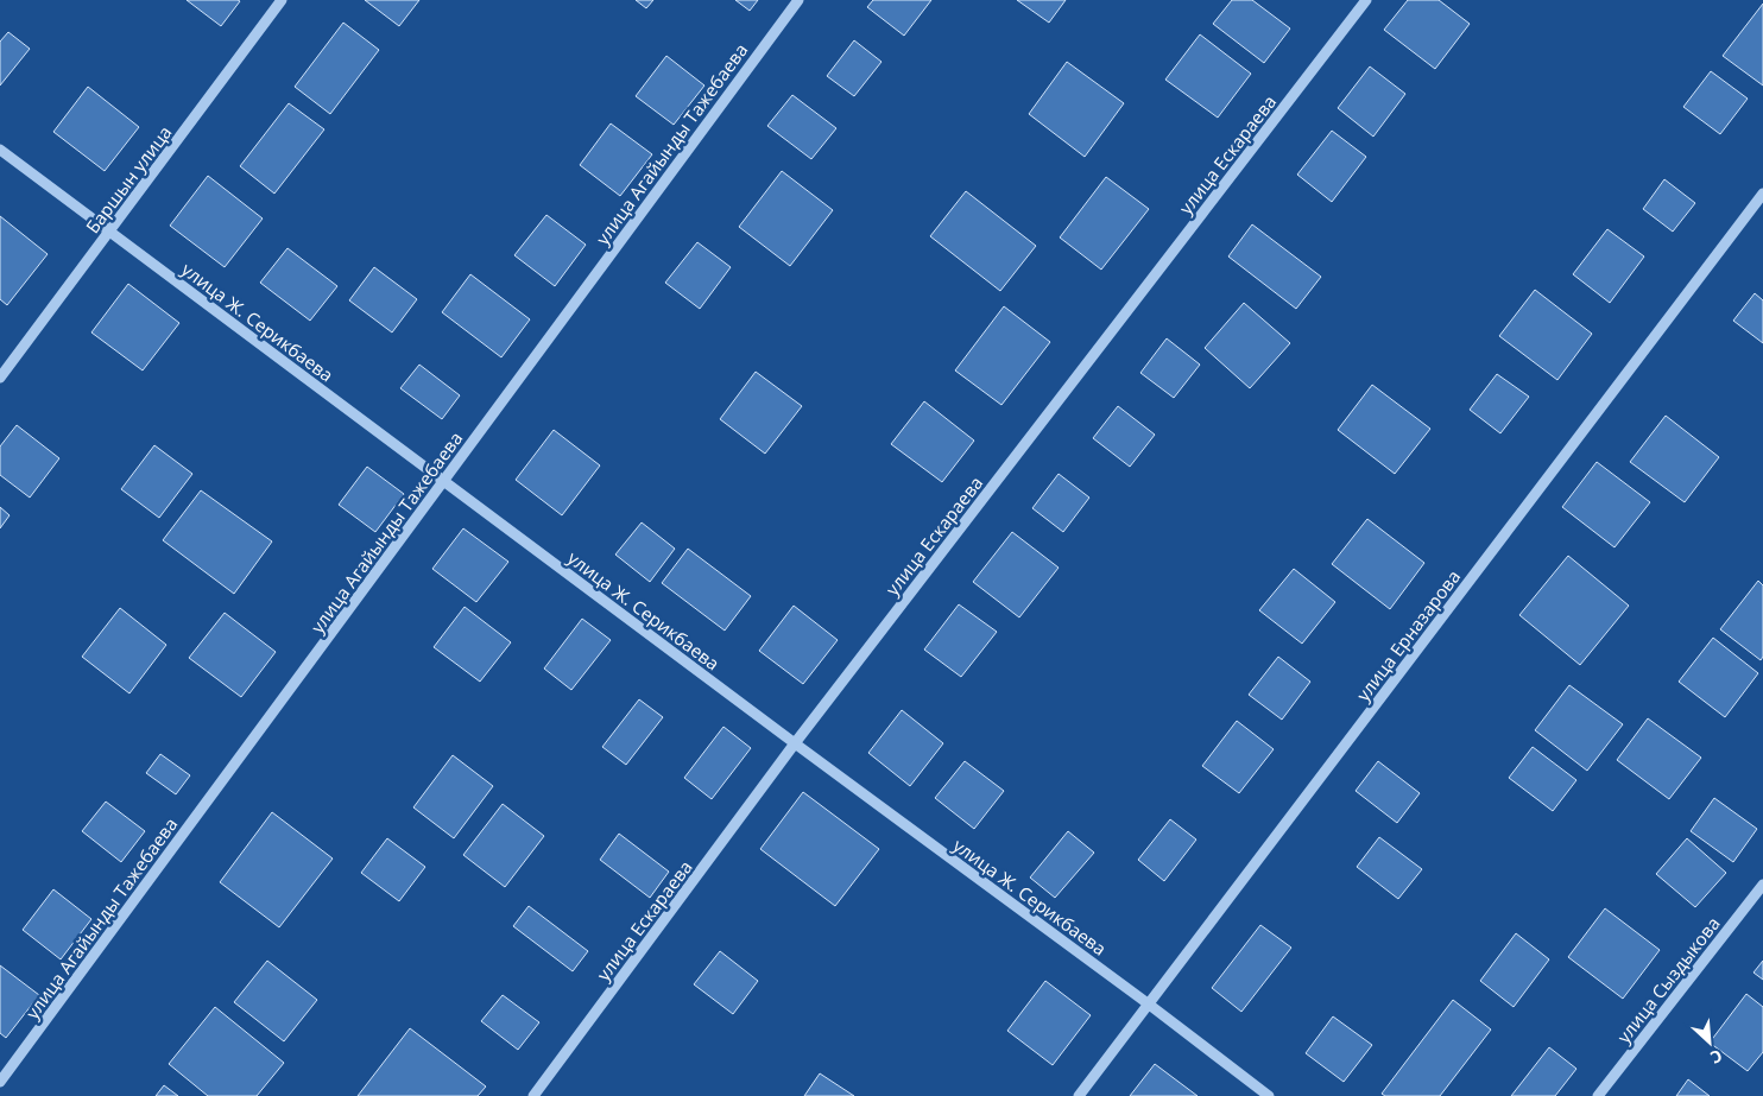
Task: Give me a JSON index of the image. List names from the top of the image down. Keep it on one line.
{"streets":{"street":["улица Агайынды Тажебаева","улица Ескараева","Баршын улица","улица Ж. Серикбаева","улица Ерназарова","улица Сыздыкова"]},"crossings":[["улица Агайынды Тажебаева","улица Ж. Серикбаева"],["улица Ескараева","улица Ж. Серикбаева"],["Баршын улица","улица Ж. Серикбаева"],["улица Ж. Серикбаева","улица Ерназарова"]],"north":"bottom right"}
